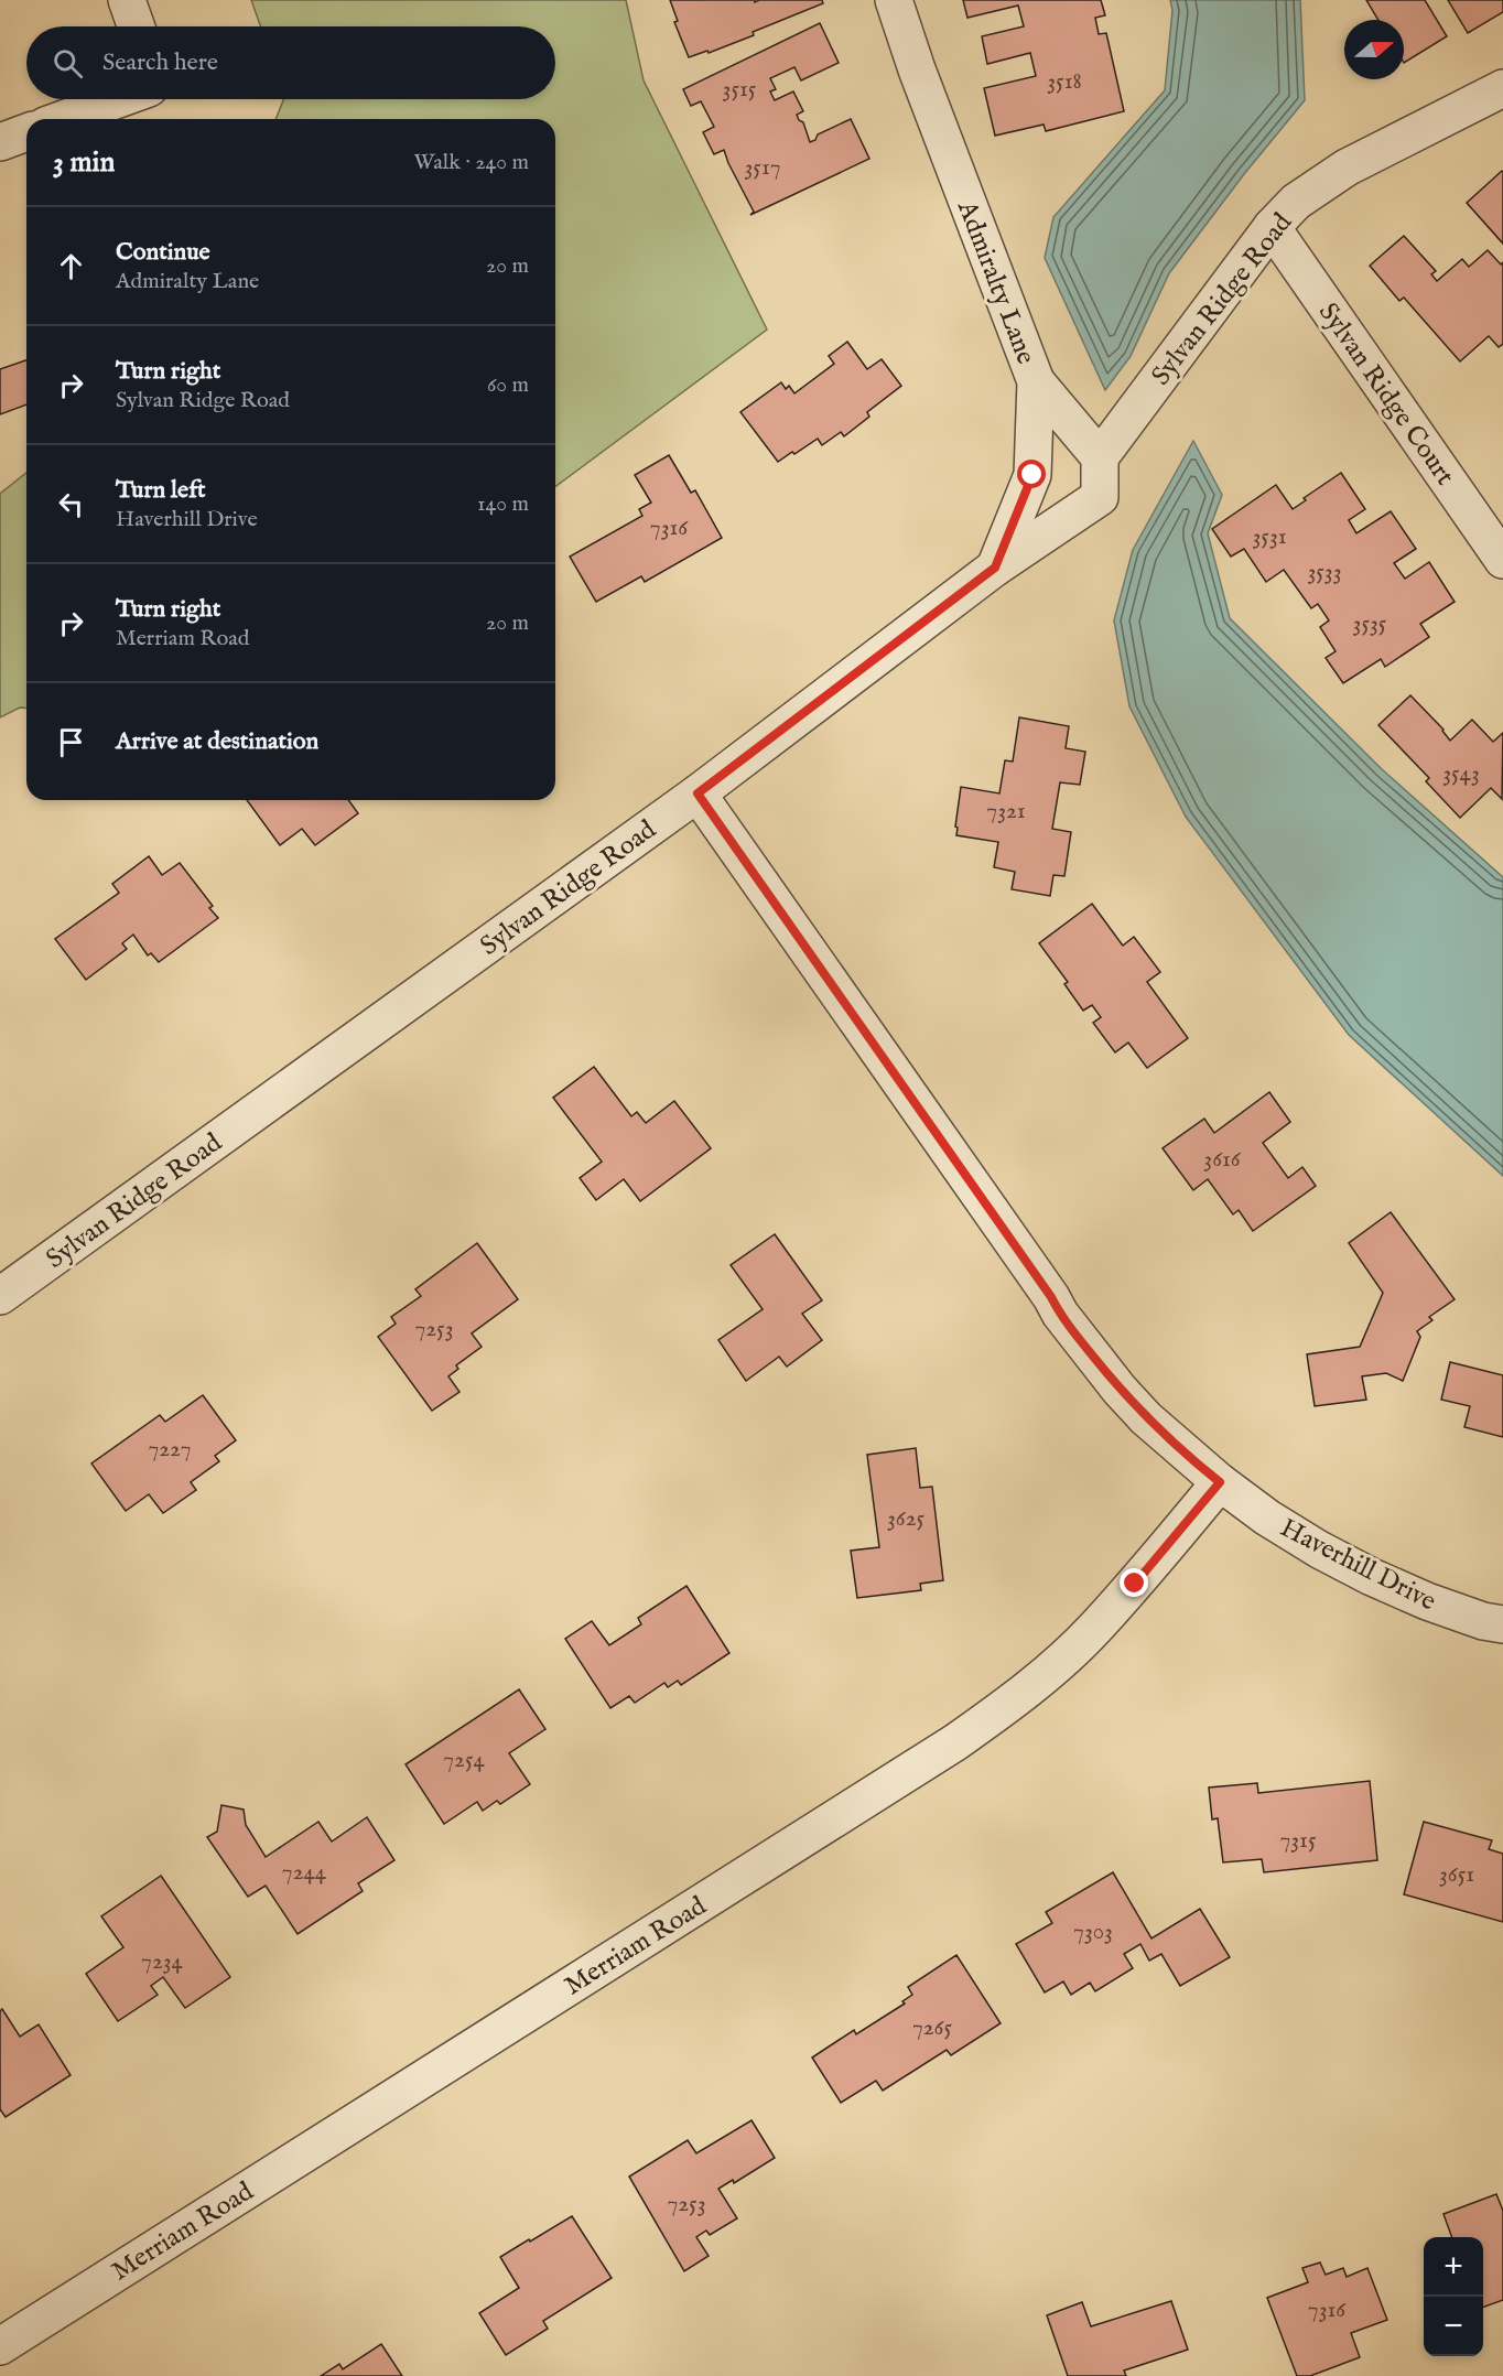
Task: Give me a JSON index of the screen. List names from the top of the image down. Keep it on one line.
{"streets":{"street":["Admiralty Lane","Sylvan Ridge Road","Sylvan Ridge Court","Haverhill Drive","Merriam Road"]},"crossings":[["Admiralty Lane","Sylvan Ridge Road"],["Sylvan Ridge Road","Sylvan Ridge Court"],["Sylvan Ridge Road","Haverhill Drive"],["Haverhill Drive","Merriam Road"]],"house_numbers":["3518","3515","3517","7316","3531","3533","3535","3543","7321","3616","7253","7227","3625","7254","7315","7244","3651","7303","7234","7265","7253","7316"],"north":"right","page":{"search":"Search here","heading":["3 min","Walk · 240 m"],"list":[["Continue","Admiralty Lane","20 m"],["Turn right","Sylvan Ridge Road","60 m"],["Turn left","Haverhill Drive","140 m"],["Turn right","Merriam Road","20 m"],"Arrive at destination"],"map_buttons":["+","−"]}}
